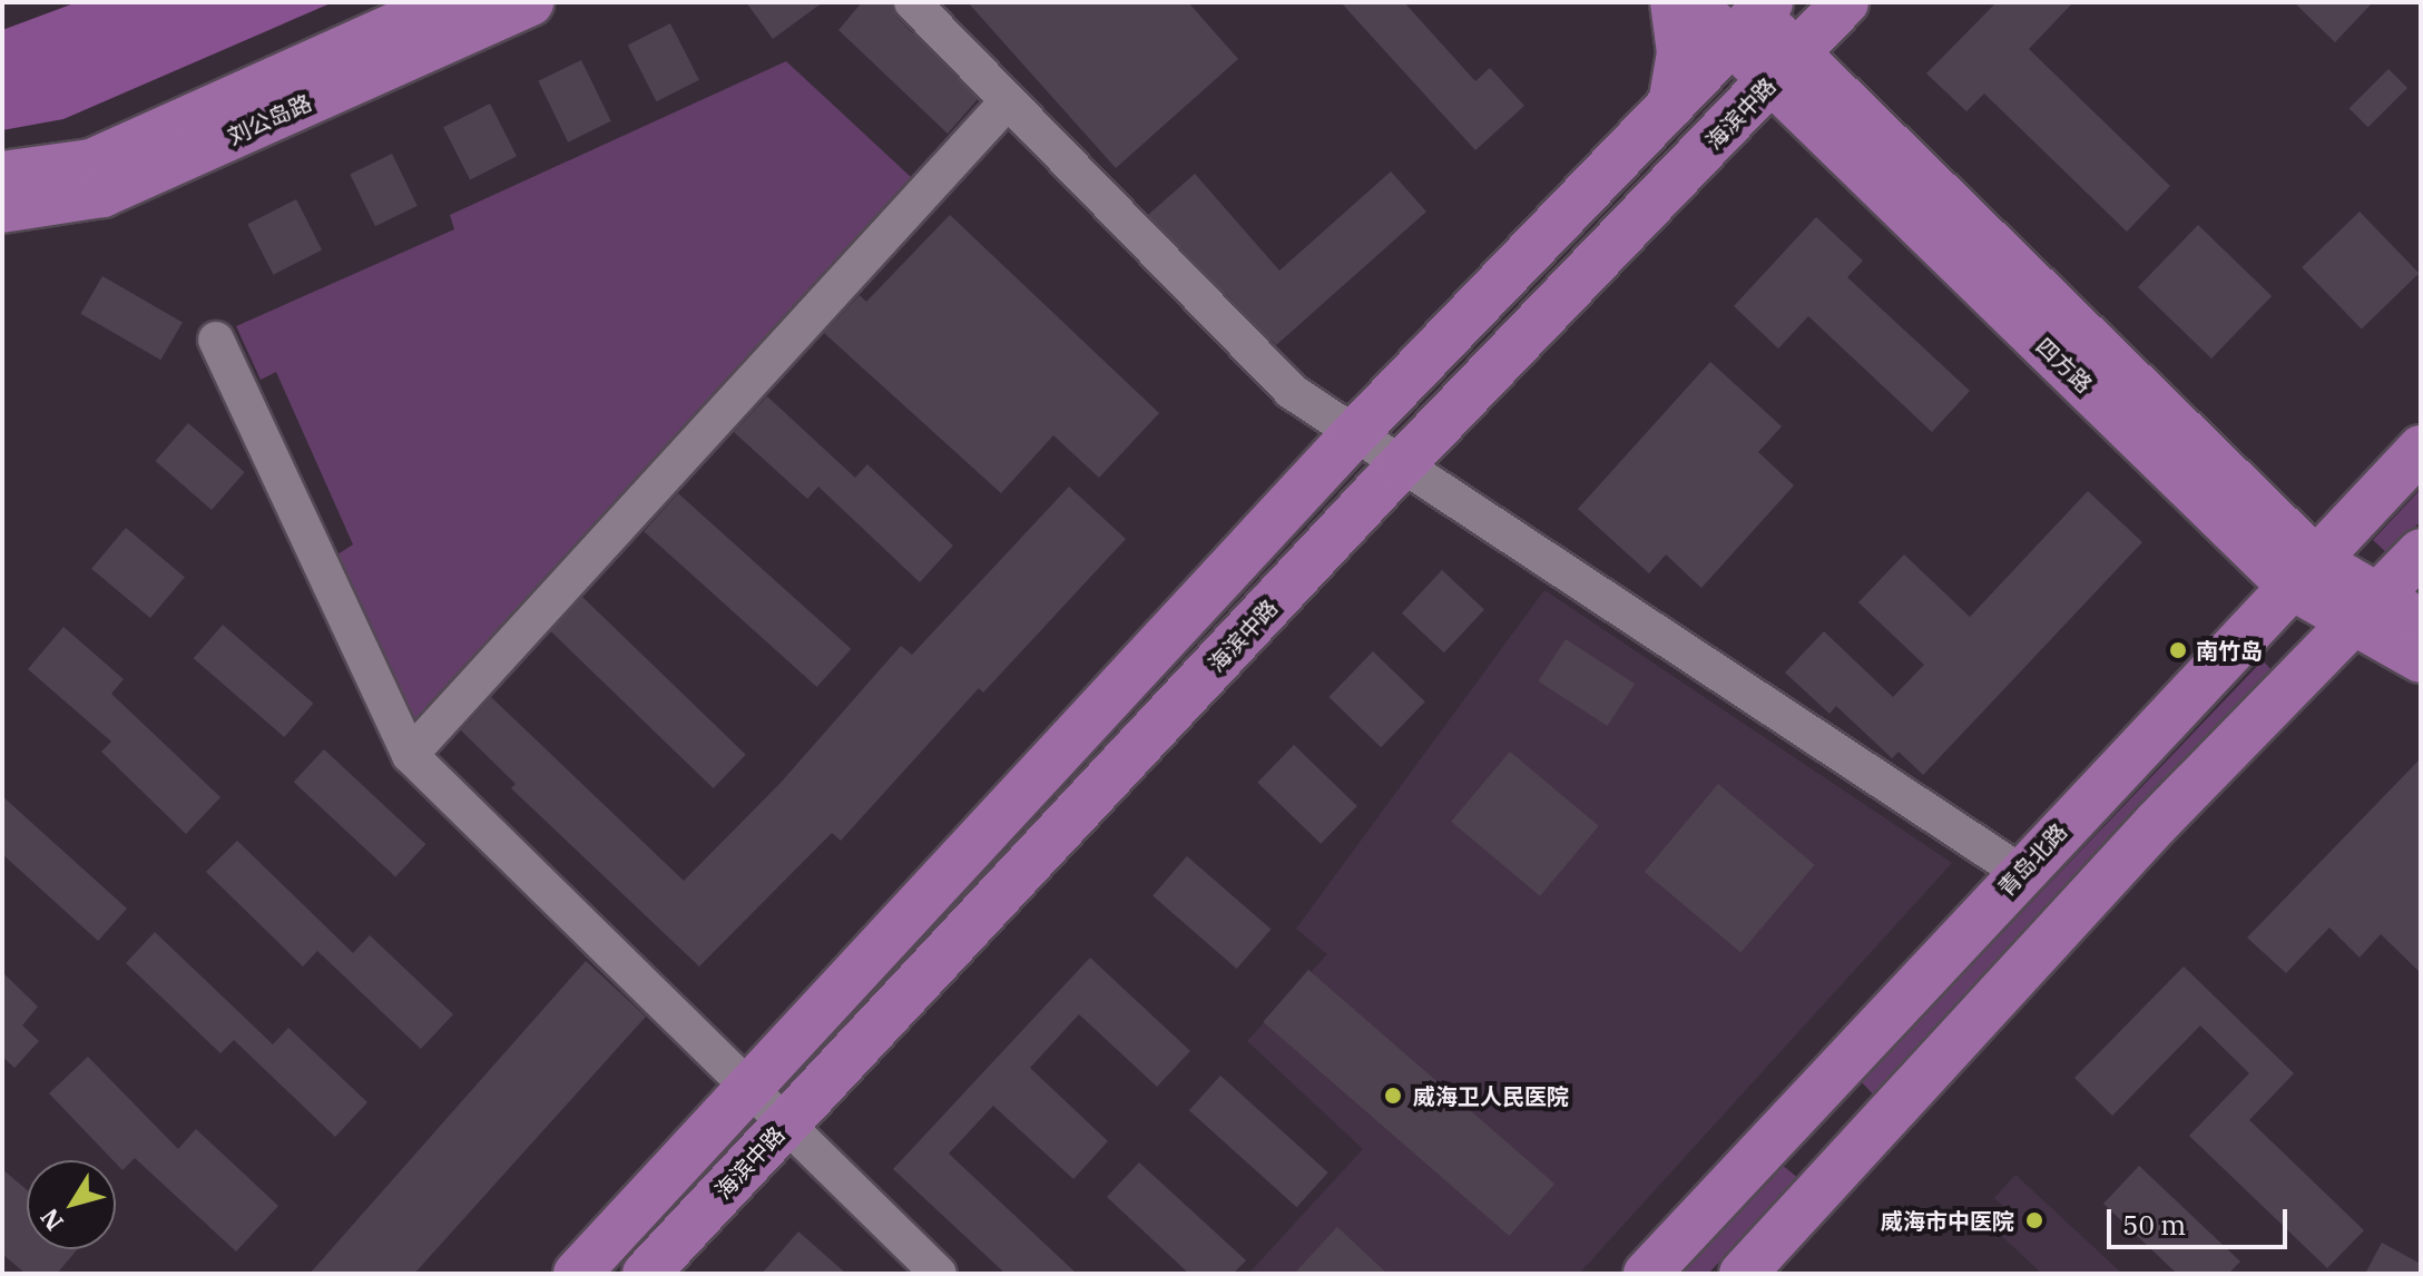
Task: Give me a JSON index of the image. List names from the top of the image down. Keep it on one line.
{"streets":{"main road":["海滨中路","刘公岛路","四方路","青岛北路"]},"crossings":[["海滨中路","四方路"],["四方路","青岛北路"]],"places":["南竹岛","威海卫人民医院","威海市中医院"],"scale_bar":"50 m","north":"bottom left"}
